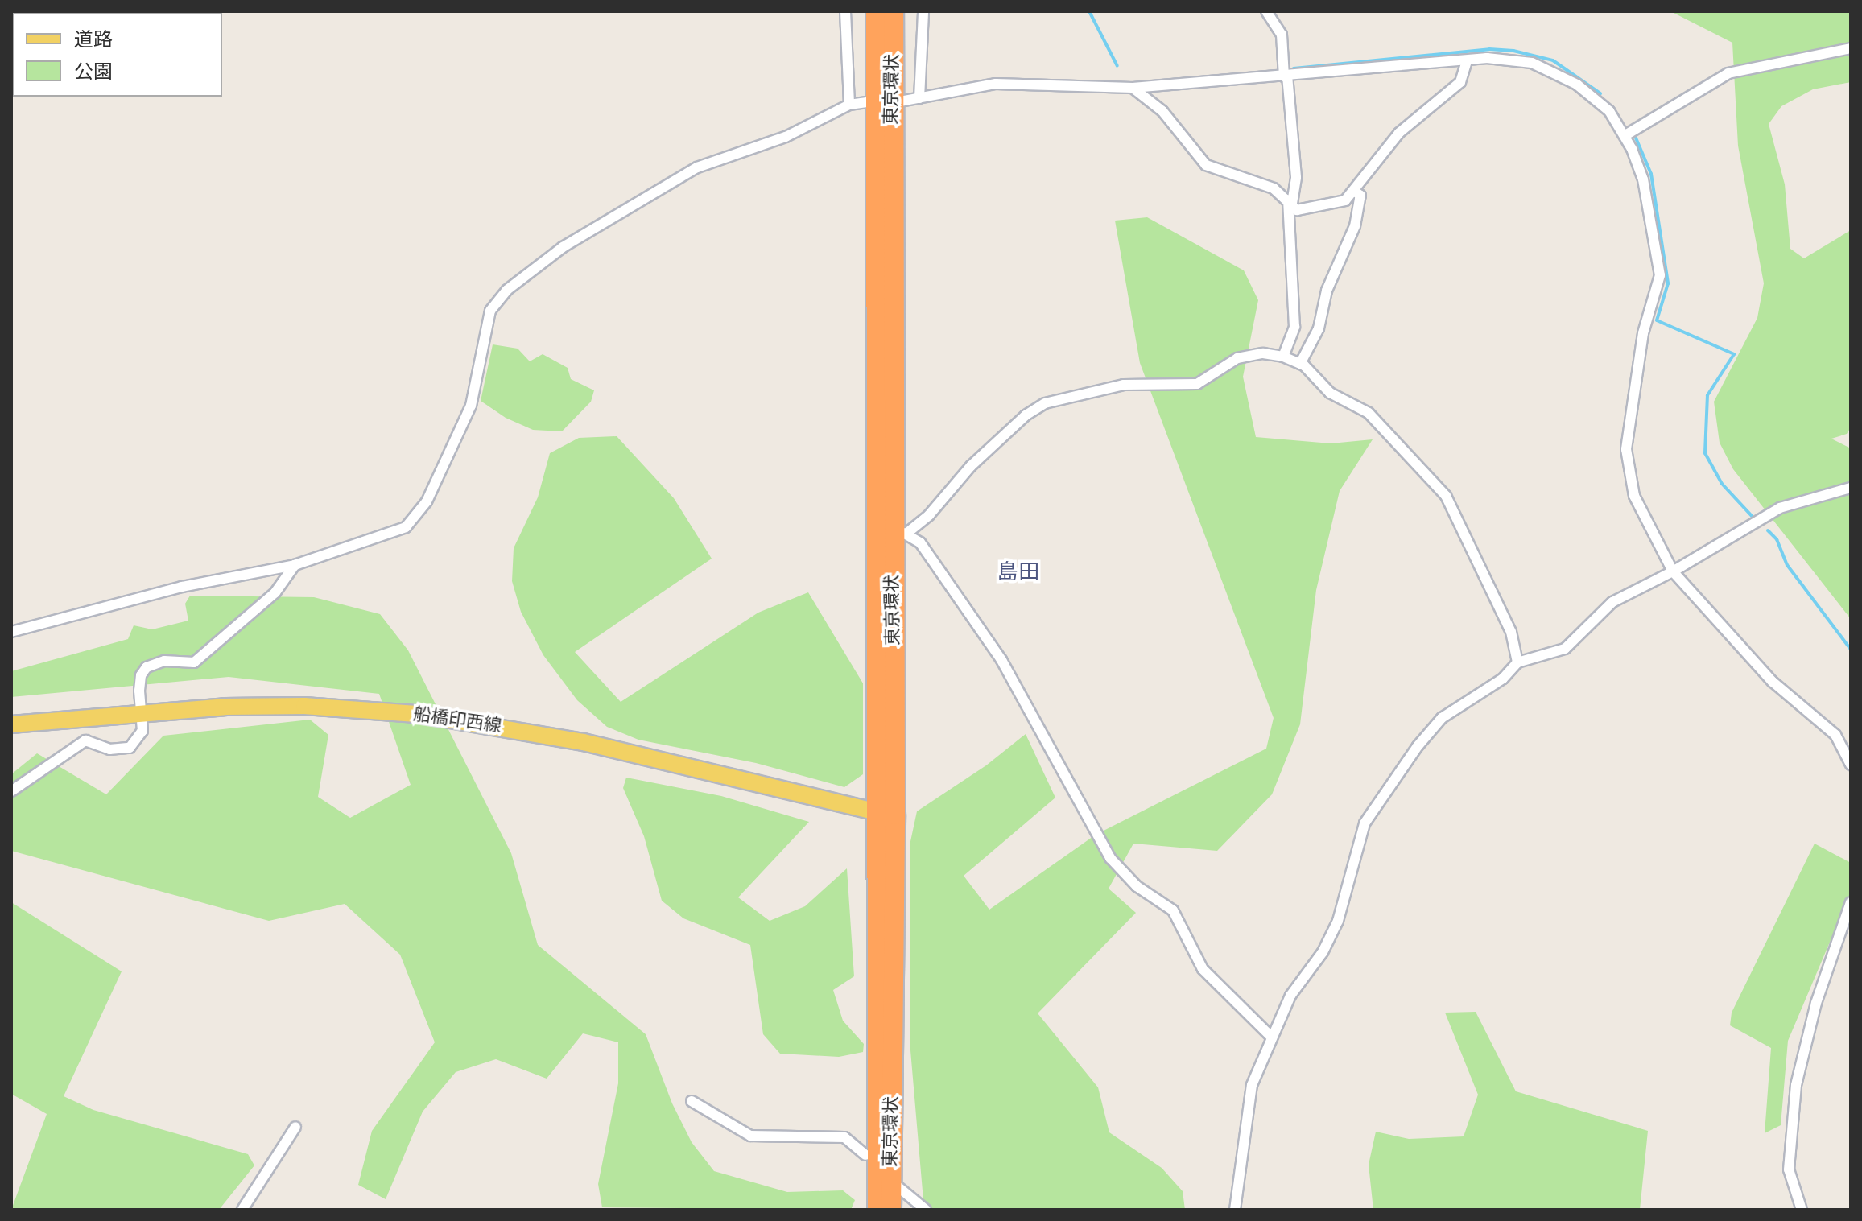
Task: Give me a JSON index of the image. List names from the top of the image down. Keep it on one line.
{"streets":{"highway":["東京環状"],"main road":["船橋印西線"]},"crossings":[["東京環状","船橋印西線"]],"districts":["島田"],"legend":["道路","公園"]}
